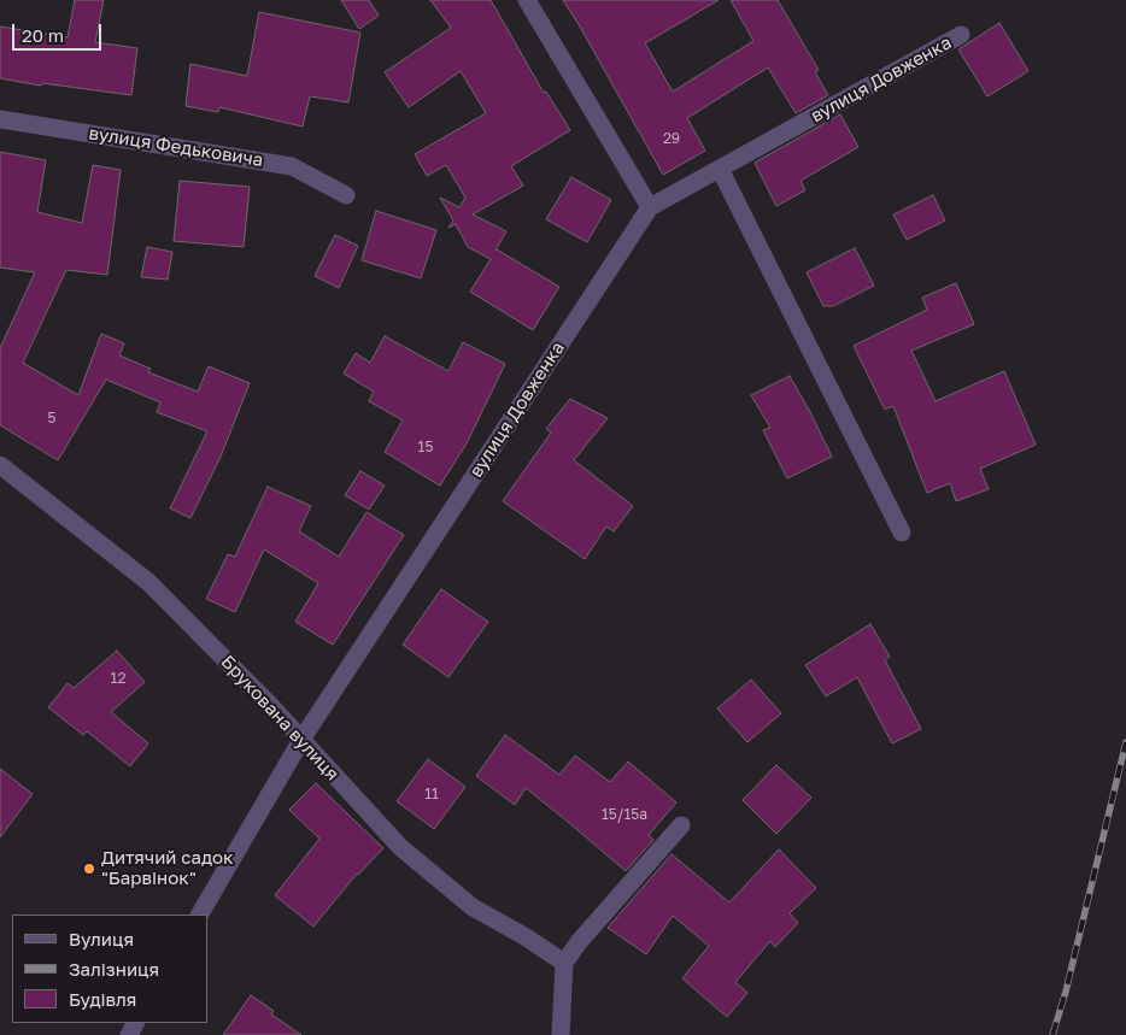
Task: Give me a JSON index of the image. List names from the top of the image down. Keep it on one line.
{"streets":{"street":["вулиця Довженка","вулиця Федьковича","Брукована вулиця"]},"crossings":[["вулиця Довженка","Брукована вулиця"]],"places":["Дитячий садок \"Барвінок\""],"house_numbers":["29","5","15","12","11","15/15а"],"legend":["Вулиця","Залізниця","Будівля"],"scale_bar":"20 m"}
